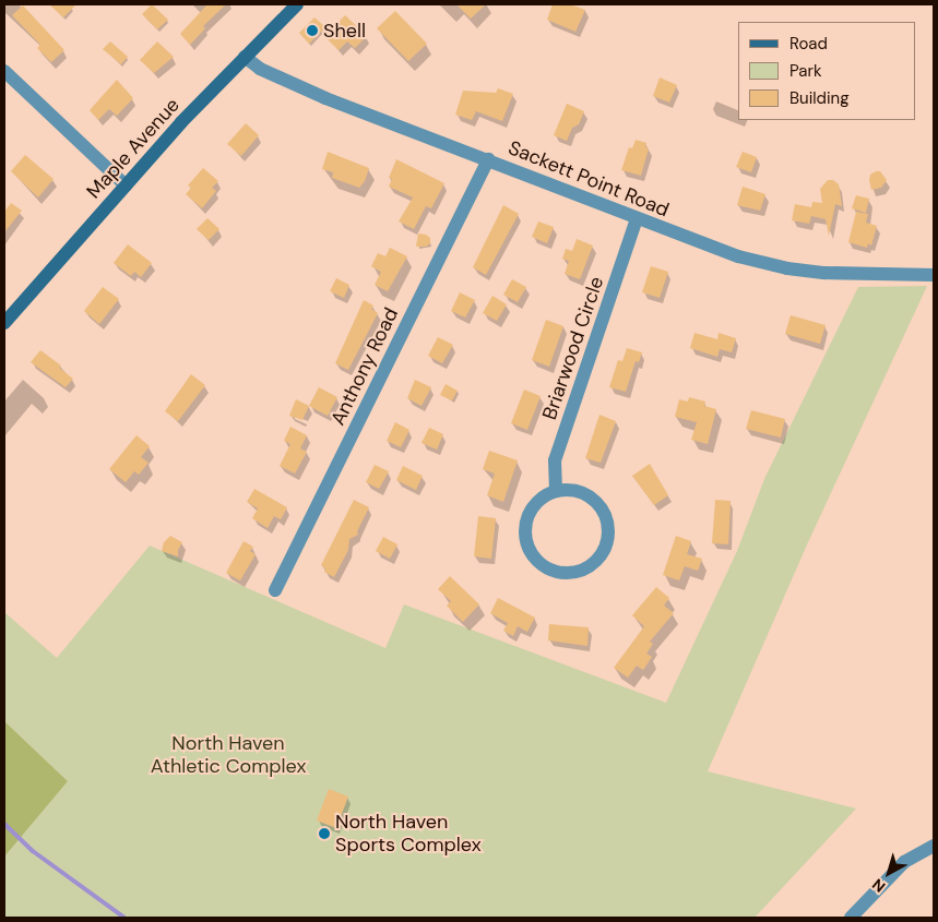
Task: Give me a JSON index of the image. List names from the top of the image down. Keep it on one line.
{"streets":{"main road":["Maple Avenue"],"street":["Sackett Point Road","Briarwood Circle","Anthony Road"]},"crossings":[["Maple Avenue","Sackett Point Road"],["Sackett Point Road","Briarwood Circle"],["Sackett Point Road","Anthony Road"]],"parks":["North Haven Athletic Complex"],"places":["Shell","North Haven Sports Complex"],"legend":["Road","Park","Building"],"north":"bottom left"}
